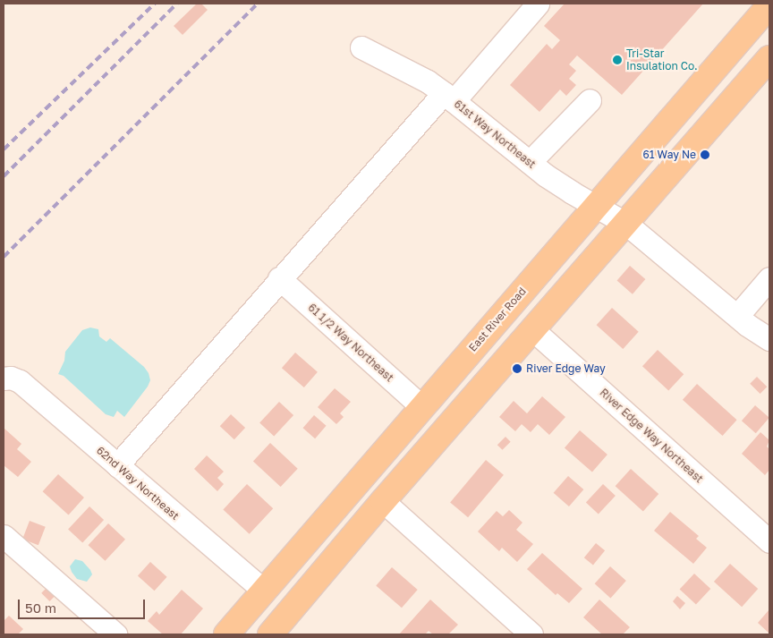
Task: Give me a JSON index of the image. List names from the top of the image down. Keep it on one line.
{"streets":{"main road":["East River Road"],"street":["61st Way Northeast","61 1/2 Way Northeast","River Edge Way Northeast","62nd Way Northeast"]},"crossings":[["61st Way Northeast","East River Road"],["East River Road","61 1/2 Way Northeast"],["East River Road","62nd Way Northeast"]],"places":["Tri-Star Insulation Co.","61 Way Ne","River Edge Way"],"scale_bar":"50 m"}
